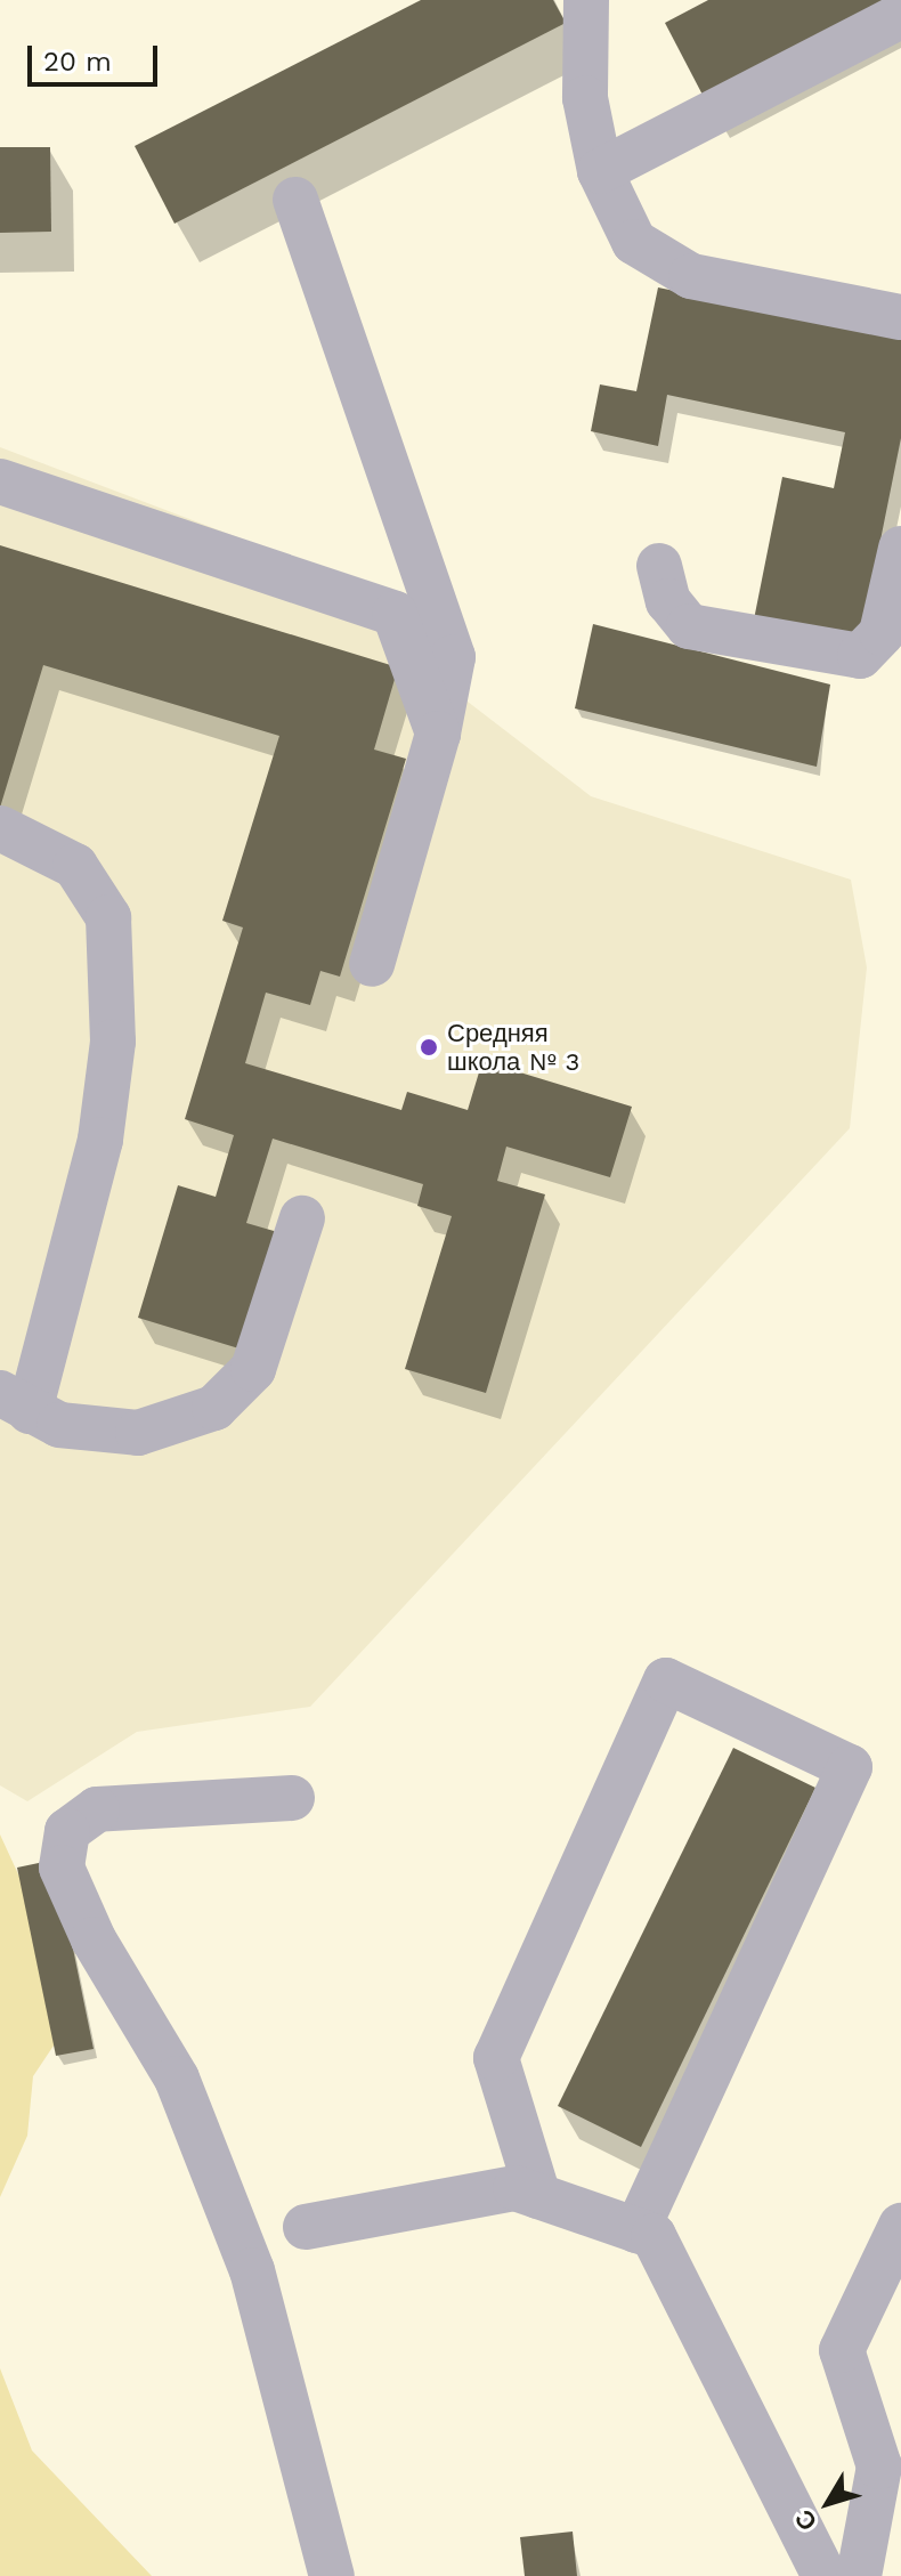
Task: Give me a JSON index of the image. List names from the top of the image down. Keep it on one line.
{"places":["Средняя школа № 3"],"scale_bar":"20 m","north":"bottom left"}
